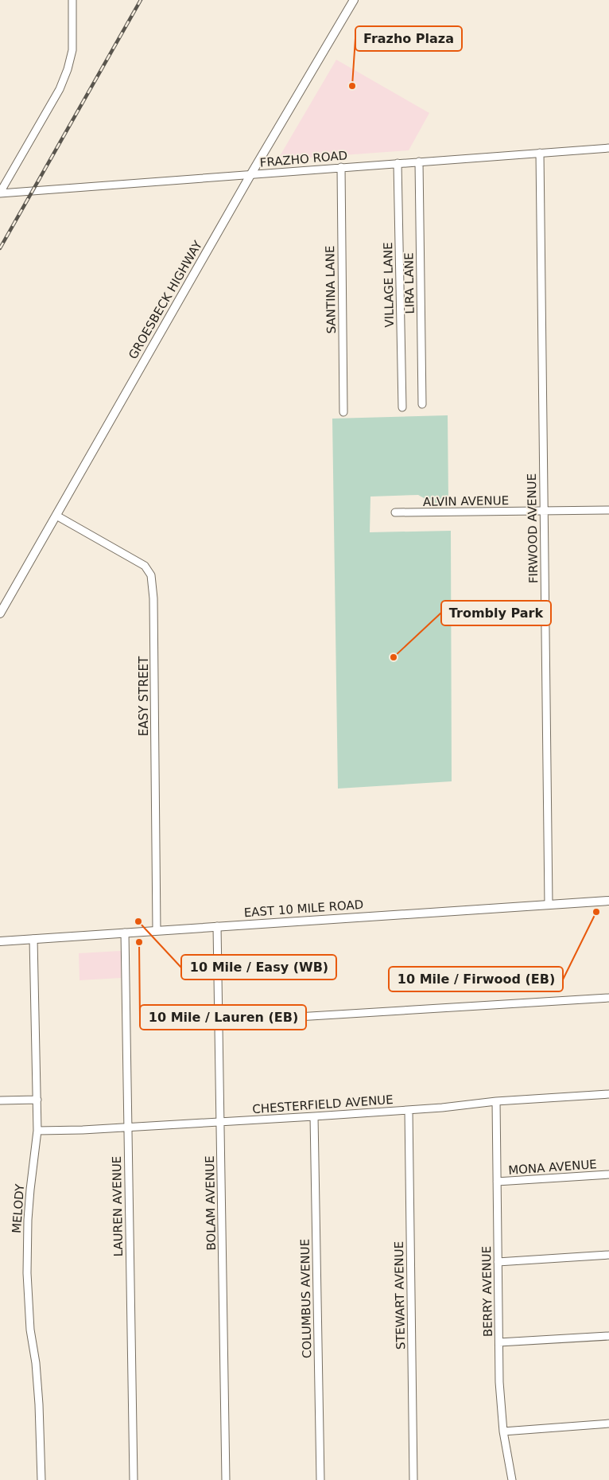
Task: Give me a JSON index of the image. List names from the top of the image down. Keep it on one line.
{"streets":{"main road":["GROESBECK HIGHWAY","EAST 10 MILE ROAD"],"street":["FRAZHO ROAD","LIRA LANE","VILLAGE LANE","SANTINA LANE","ALVIN AVENUE","FIRWOOD AVENUE","EASY STREET","CHESTERFIELD AVENUE","MONA AVENUE","BOLAM AVENUE","LAUREN AVENUE","MELODY","BERRY AVENUE","STEWART AVENUE","COLUMBUS AVENUE"]},"crossings":[["FRAZHO ROAD","LIRA LANE"],["FRAZHO ROAD","VILLAGE LANE"],["FRAZHO ROAD","SANTINA LANE"],["FRAZHO ROAD","GROESBECK HIGHWAY"],["FRAZHO ROAD","FIRWOOD AVENUE"],["GROESBECK HIGHWAY","EASY STREET"],["ALVIN AVENUE","FIRWOOD AVENUE"],["FIRWOOD AVENUE","EAST 10 MILE ROAD"],["EASY STREET","EAST 10 MILE ROAD"],["EAST 10 MILE ROAD","BOLAM AVENUE"],["EAST 10 MILE ROAD","LAUREN AVENUE"],["EAST 10 MILE ROAD","MELODY"],["CHESTERFIELD AVENUE","BOLAM AVENUE"],["CHESTERFIELD AVENUE","LAUREN AVENUE"],["CHESTERFIELD AVENUE","MELODY"],["CHESTERFIELD AVENUE","BERRY AVENUE"],["CHESTERFIELD AVENUE","STEWART AVENUE"],["CHESTERFIELD AVENUE","COLUMBUS AVENUE"],["MONA AVENUE","BERRY AVENUE"]],"places":["Frazho Plaza","Trombly Park","10 Mile / Firwood (EB)","10 Mile / Easy (WB)","10 Mile / Lauren (EB)"]}
